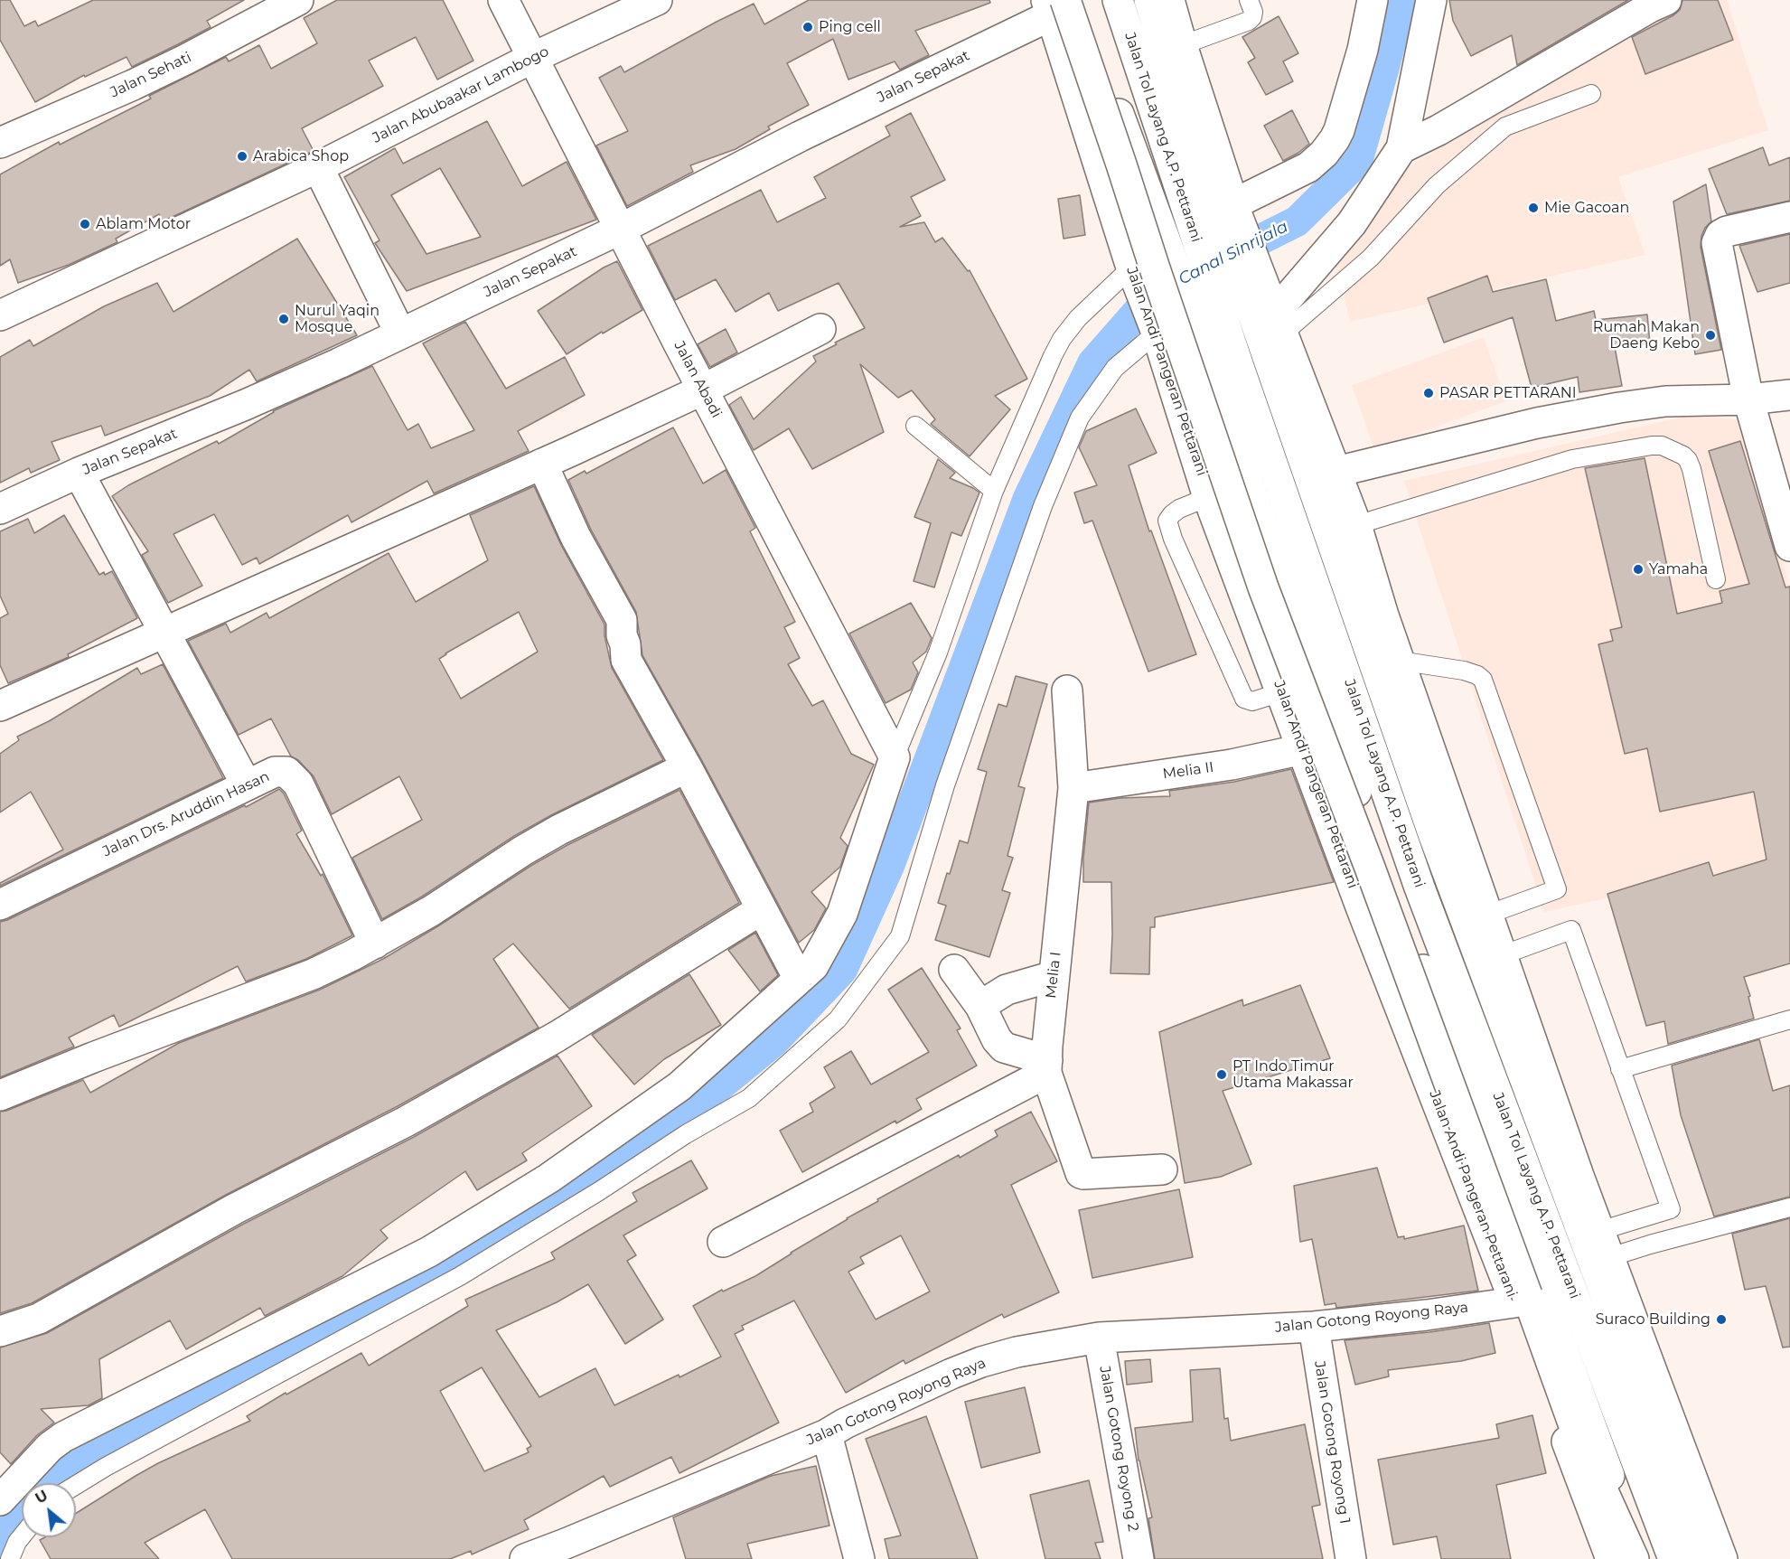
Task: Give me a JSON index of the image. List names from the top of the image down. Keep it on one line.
{"streets":{"main road":["Jalan Sehati","Jalan Sepakat","Jalan Abubaakar Lambogo","Jalan Tol Layang A.P. Pettarani","Jalan Andi Pangeran Pettarani","Jalan Abadi","Melia II","Jalan Drs. Aruddin Hasan","Melia I","Jalan Gotong Royong Raya","Jalan Gotong Royong 1","Jalan Gotong Royong 2"]},"crossings":[["Jalan Sepakat","Jalan Andi Pangeran Pettarani"],["Jalan Sepakat","Jalan Abadi"],["Jalan Abubaakar Lambogo","Jalan Abadi"],["Jalan Andi Pangeran Pettarani","Melia II"],["Jalan Andi Pangeran Pettarani","Jalan Gotong Royong Raya"],["Melia II","Melia I"],["Jalan Gotong Royong Raya","Jalan Gotong Royong 1"],["Jalan Gotong Royong Raya","Jalan Gotong Royong 2"]],"water":["Canal Sinrijala"],"places":["Ping cell","Arabica Shop","Mie Gacoan","Ablam Motor","Nurul Yaqin Mosque","Rumah Makan Daeng Kebo","PASAR PETTARANI","Yamaha","PT Indo Timur Utama Makassar","Suraco Building"],"north":"top left"}
